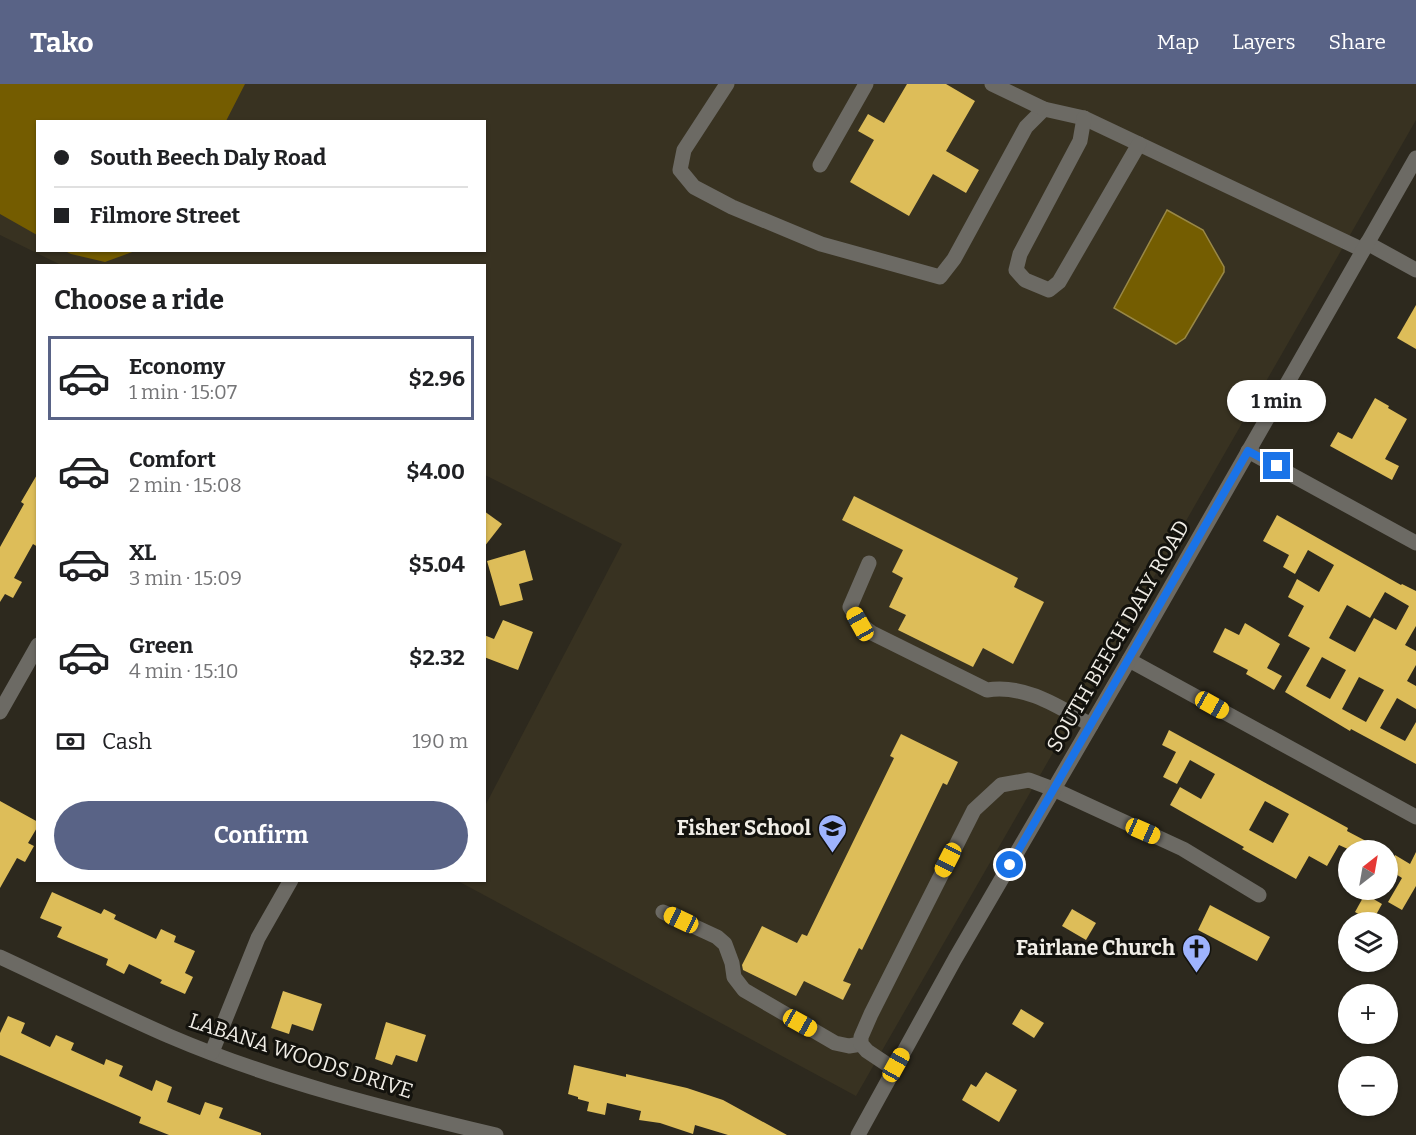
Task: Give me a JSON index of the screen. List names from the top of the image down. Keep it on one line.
{"streets":{"street":["SOUTH BEECH DALY ROAD","LABANA WOODS DRIVE"]},"places":{"school or university":["Fisher School"],"church":["Fairlane Church"]},"north":"top right","page":{"header":"Tako","nav":["Map","Layers","Share"],"banner":["South Beech Daly Road","Filmore Street"],"heading":"Choose a ride","list":[{"name":"Economy","note":"1 min · 15:07","value":"$2.96"},{"name":"Comfort","note":"2 min · 15:08","value":"$4.00"},{"name":"XL","note":"3 min · 15:09","value":"$5.04"},{"name":"Green","note":"4 min · 15:10","value":"$2.32"}],"bubble":"1 min","pay":["Cash","190 m"],"buttons":"Confirm","map_buttons":["+","−"]}}
